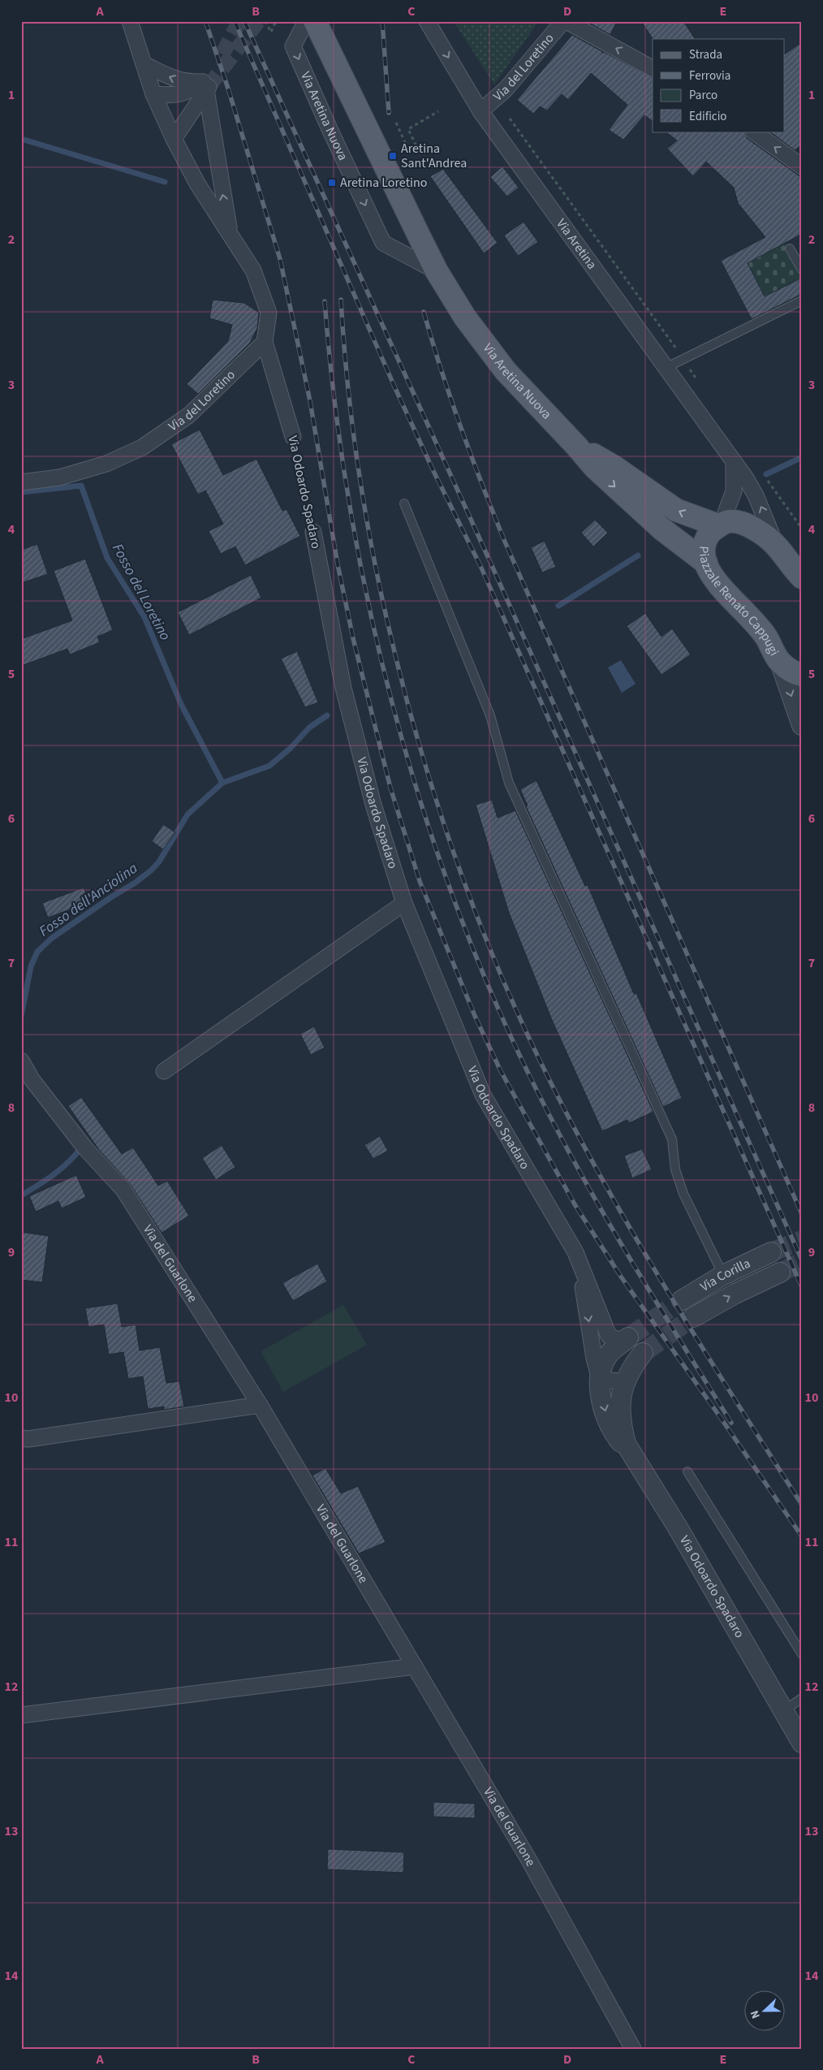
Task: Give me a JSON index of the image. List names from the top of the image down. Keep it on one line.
{"streets":{"main road":["Via Aretina Nuova","Piazzale Renato Cappugi"],"street":["Via del Loretino","Via Aretina","Via Odoardo Spadaro","Via del Guarlone","Via Corilla"]},"crossings":[["Via del Loretino","Via Aretina"],["Via del Loretino","Via Odoardo Spadaro"],["Via Aretina Nuova","Piazzale Renato Cappugi"],["Via Aretina","Piazzale Renato Cappugi"]],"water":["Fosso del Loretino","Fosso dell'Anciolina"],"places":{"transit":["Aretina Sant'Andrea","Aretina Loretino"]},"legend":["Strada","Ferrovia","Parco","Edificio"],"north":"left","grid":{"columns":["A","B","C","D","E"],"rows":["1","2","3","4","5","6","7","8","9","10","11","12","13","14"]}}
